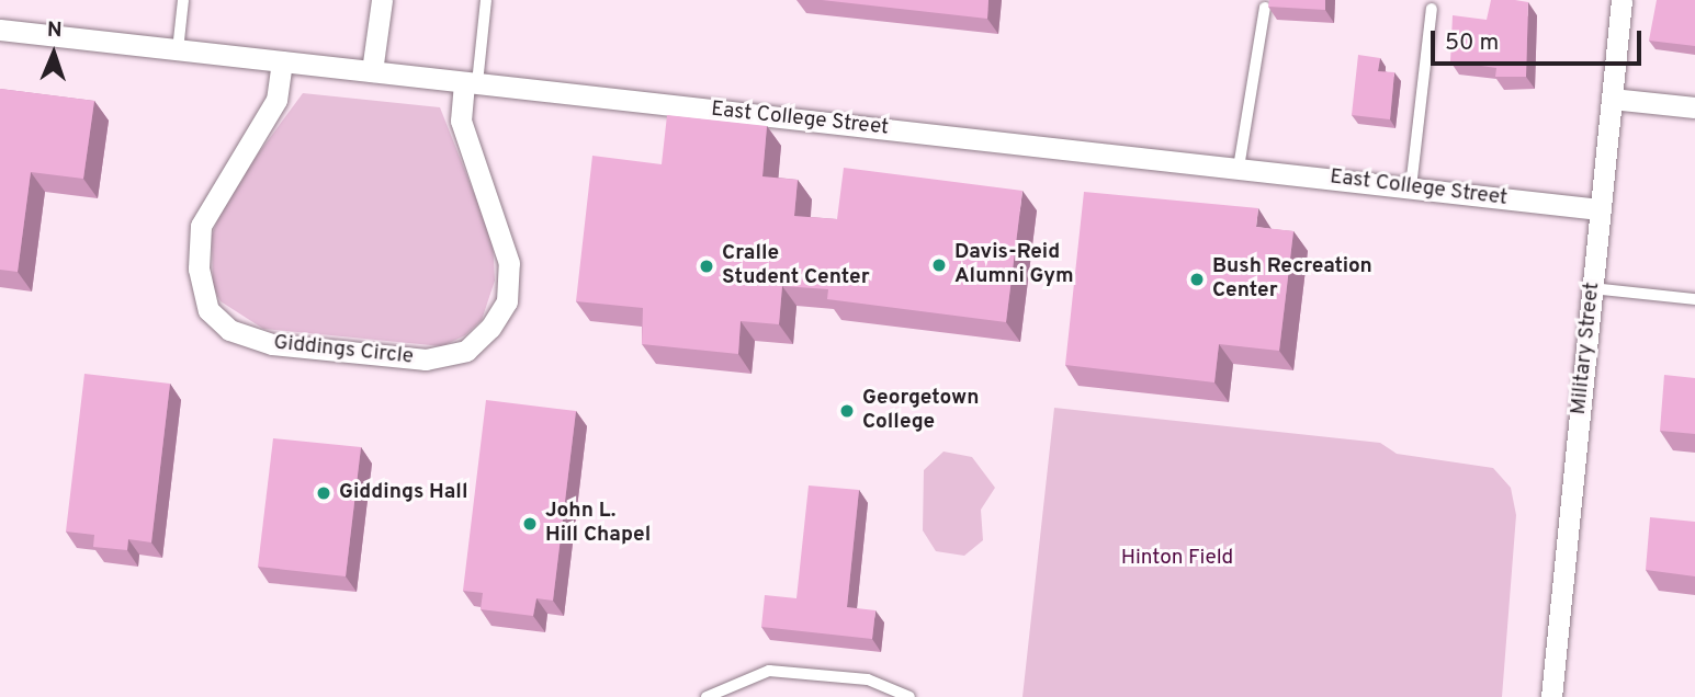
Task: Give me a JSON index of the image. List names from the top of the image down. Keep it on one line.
{"streets":{"street":["East College Street","Military Street","Giddings Circle"]},"crossings":[["East College Street","Military Street"],["East College Street","Giddings Circle"]],"parks":["Hinton Field"],"places":["Davis-Reid Alumni Gym","Cralle Student Center","Bush Recreation Center","Georgetown College","Giddings Hall","John L. Hill Chapel"],"scale_bar":"50 m","north":"top"}
